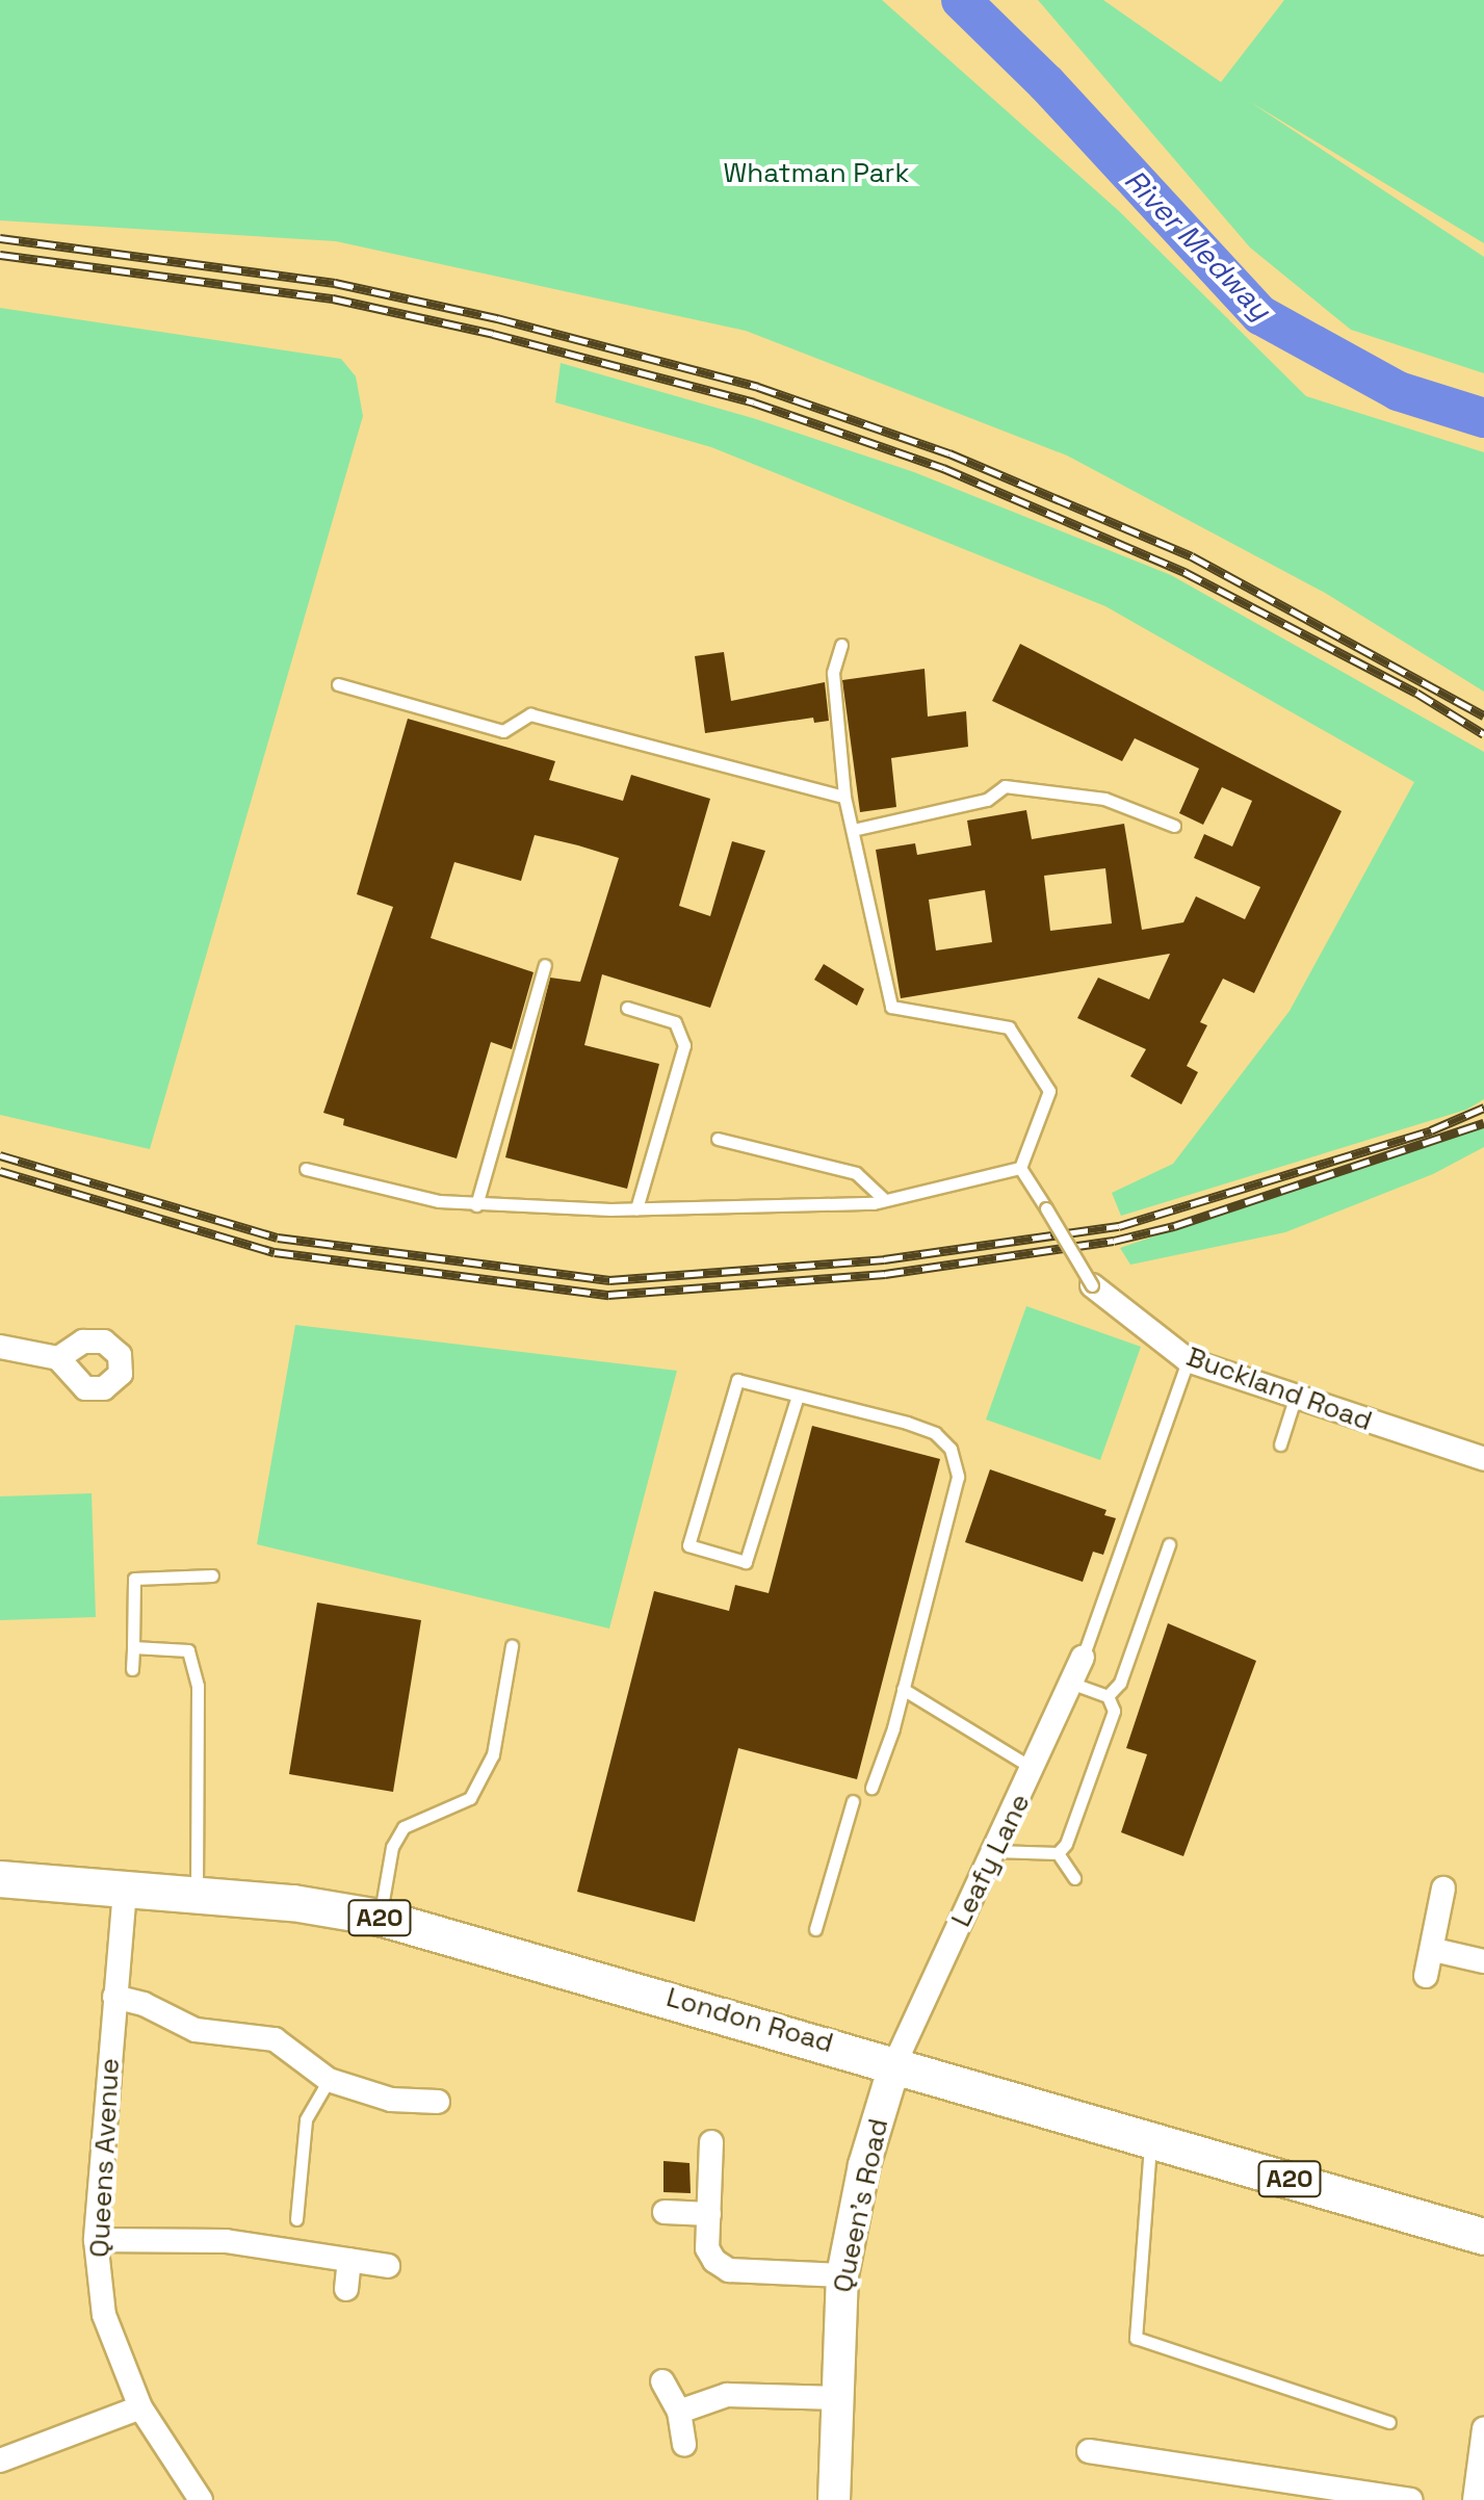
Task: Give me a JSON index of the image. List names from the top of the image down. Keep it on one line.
{"streets":{"main road":["A20","London Road"],"street":["Buckland Road","Leafy Lane","Queens Avenue","Queen's Road"]},"crossings":[["Leafy Lane","London Road"],["Leafy Lane","Queen's Road"],["London Road","Queens Avenue"],["London Road","Queen's Road"]],"water":["River Medway"],"parks":["Whatman Park"]}
